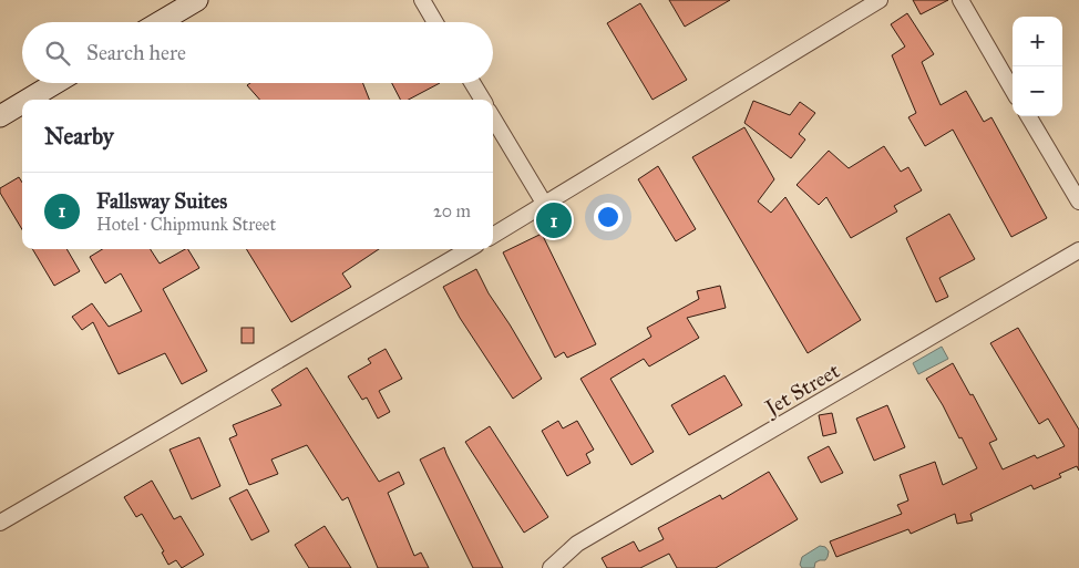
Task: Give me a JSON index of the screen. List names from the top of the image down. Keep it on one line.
{"streets":{"street":["Jet Street"]},"page":{"map_buttons":["+","−"],"search":"Search here","heading":"Nearby","list":[{"mark":"1","name":"Fallsway Suites","note":"Hotel · Chipmunk Street","value":"20 m"}],"pins":"1"}}
